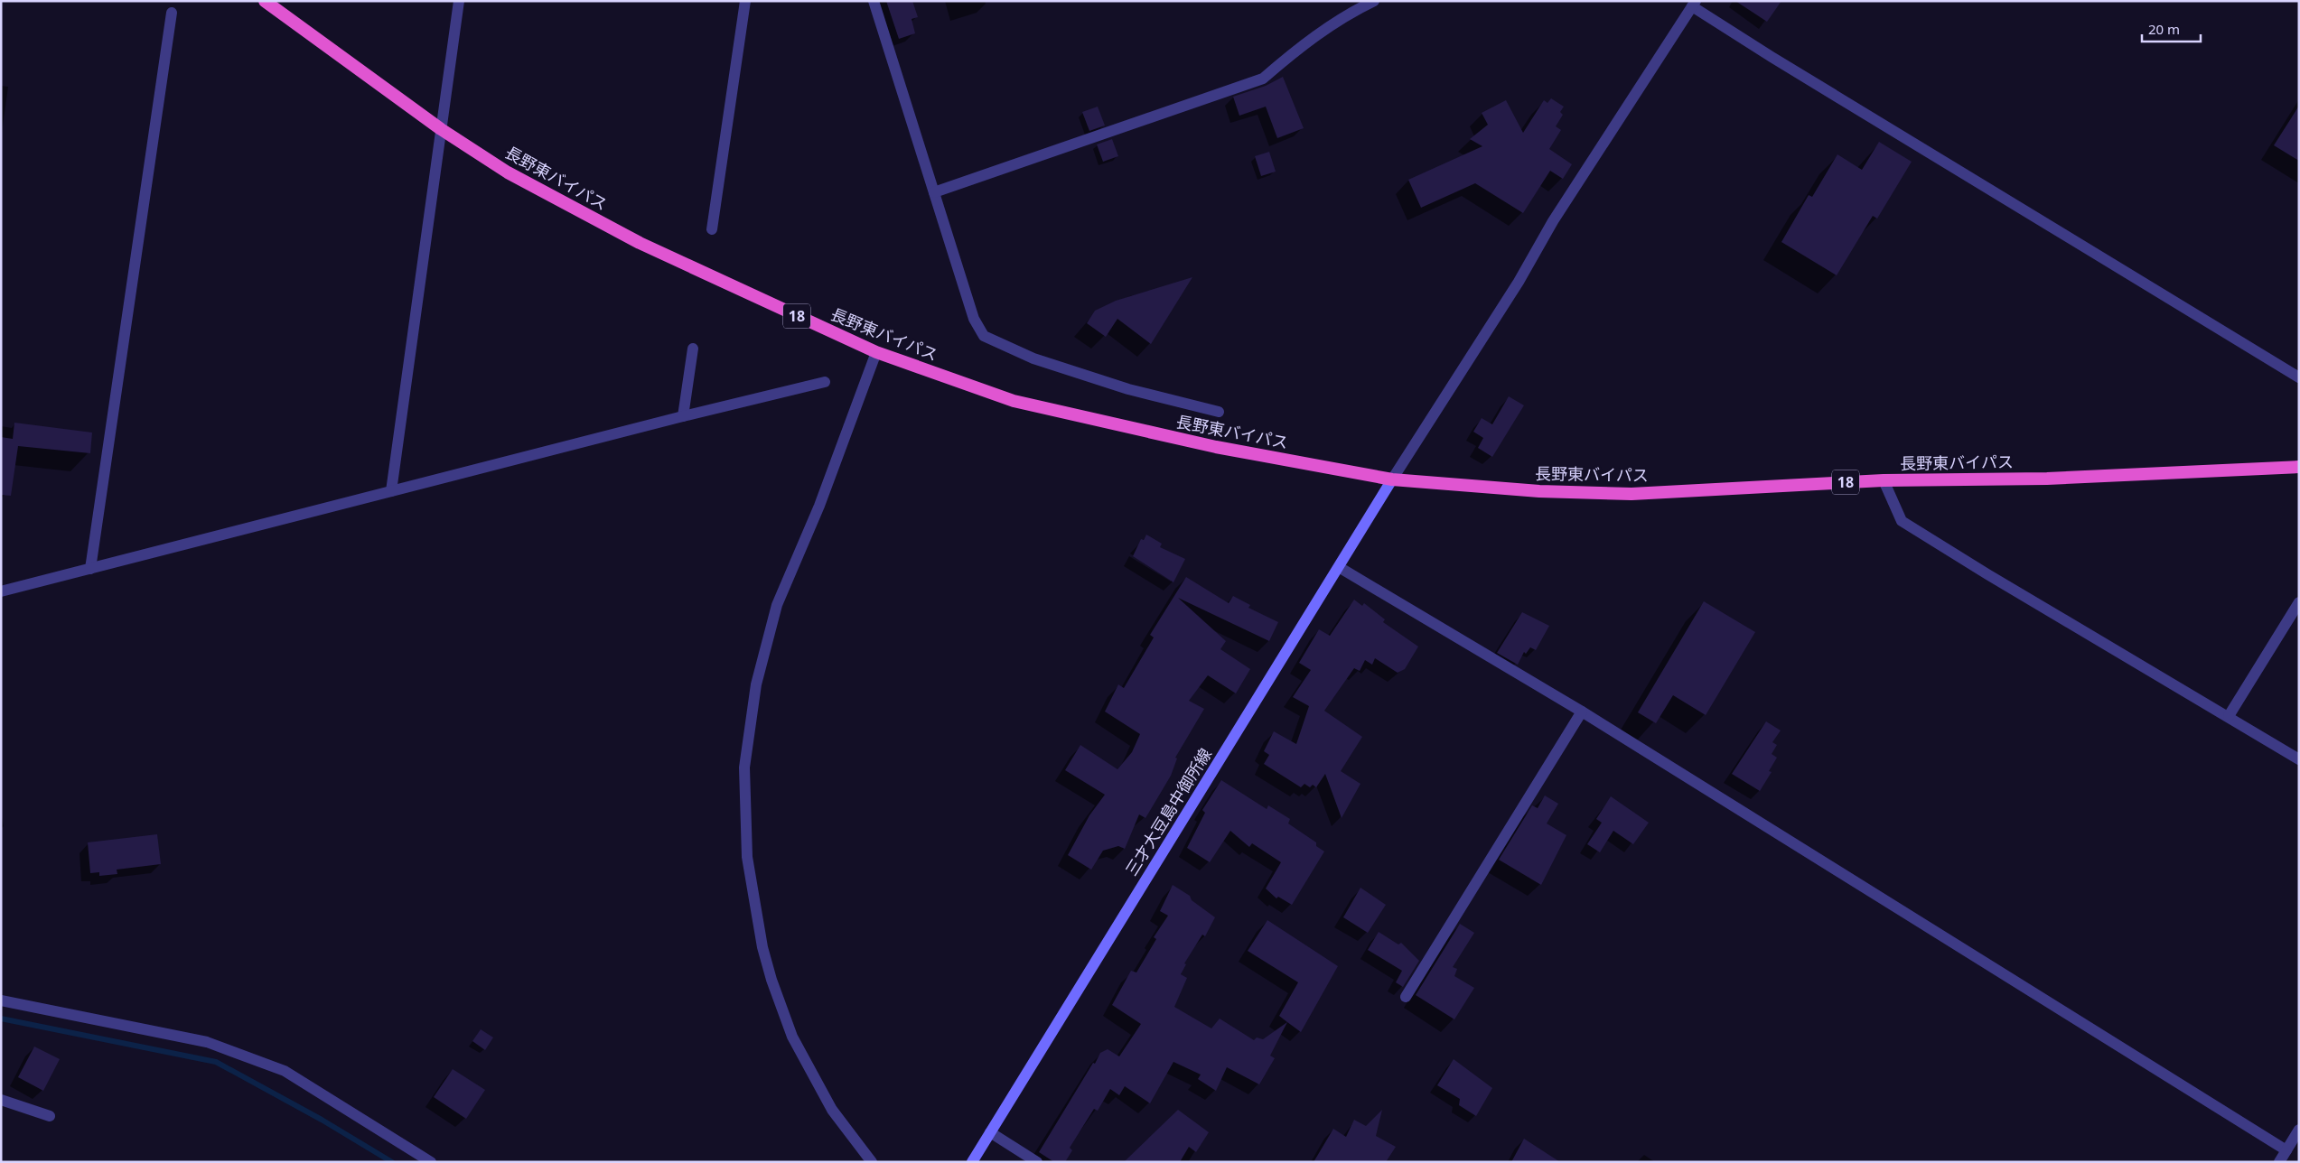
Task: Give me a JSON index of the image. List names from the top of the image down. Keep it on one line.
{"streets":{"highway":["長野東バイパス","18"],"main road":["三才大豆島中御所線"]},"crossings":[["長野東バイパス","三才大豆島中御所線"]],"scale_bar":"20 m"}
